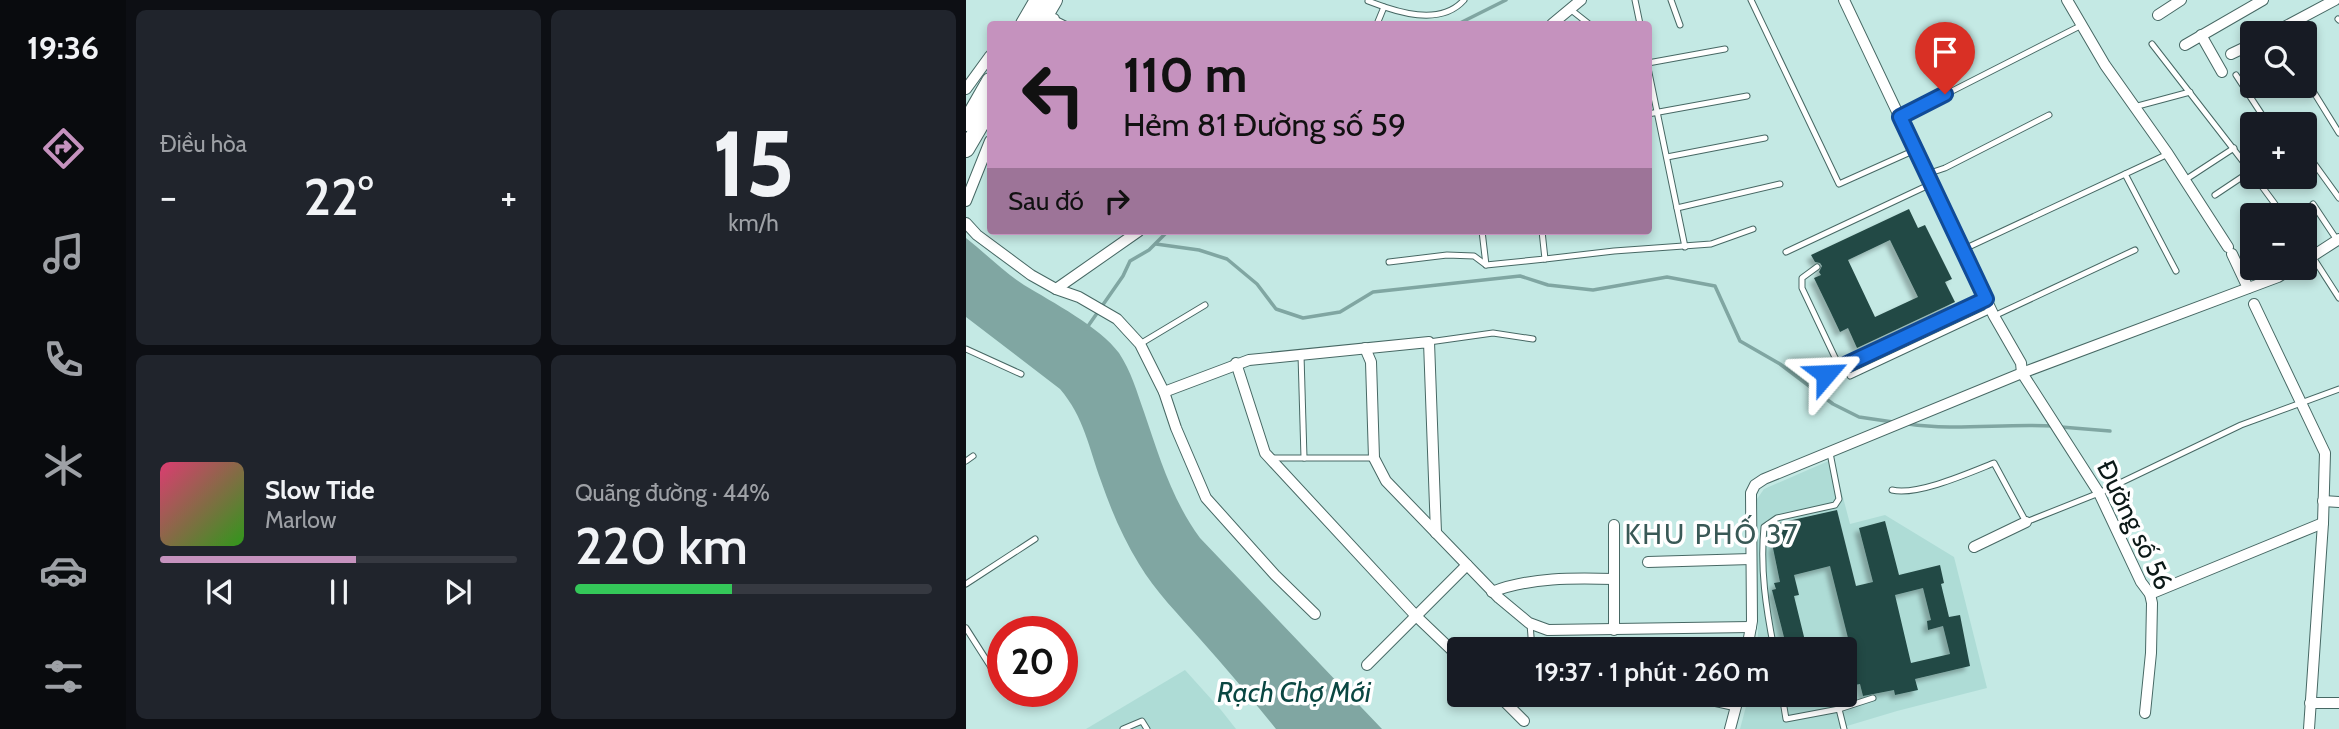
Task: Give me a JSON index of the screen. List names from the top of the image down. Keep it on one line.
{"streets":{"street":["Đường số 56"]},"districts":["KHU PHỐ 37"],"water":["Rạch Chợ Mới"],"page":{"tabs":"19:36","tile":["Điều hòa",["15","km/h"],["Quãng đường · 44%","220 km"]],"map_buttons":["+","−"],"turn":["110 m","Hẻm 81 Đường số 59"],"heat":["−","22°","+"],"then":"Sau đó","song":["Slow Tide","Marlow"],"limit":"20","trip":"19:37 · 1 phút · 260 m"}}
